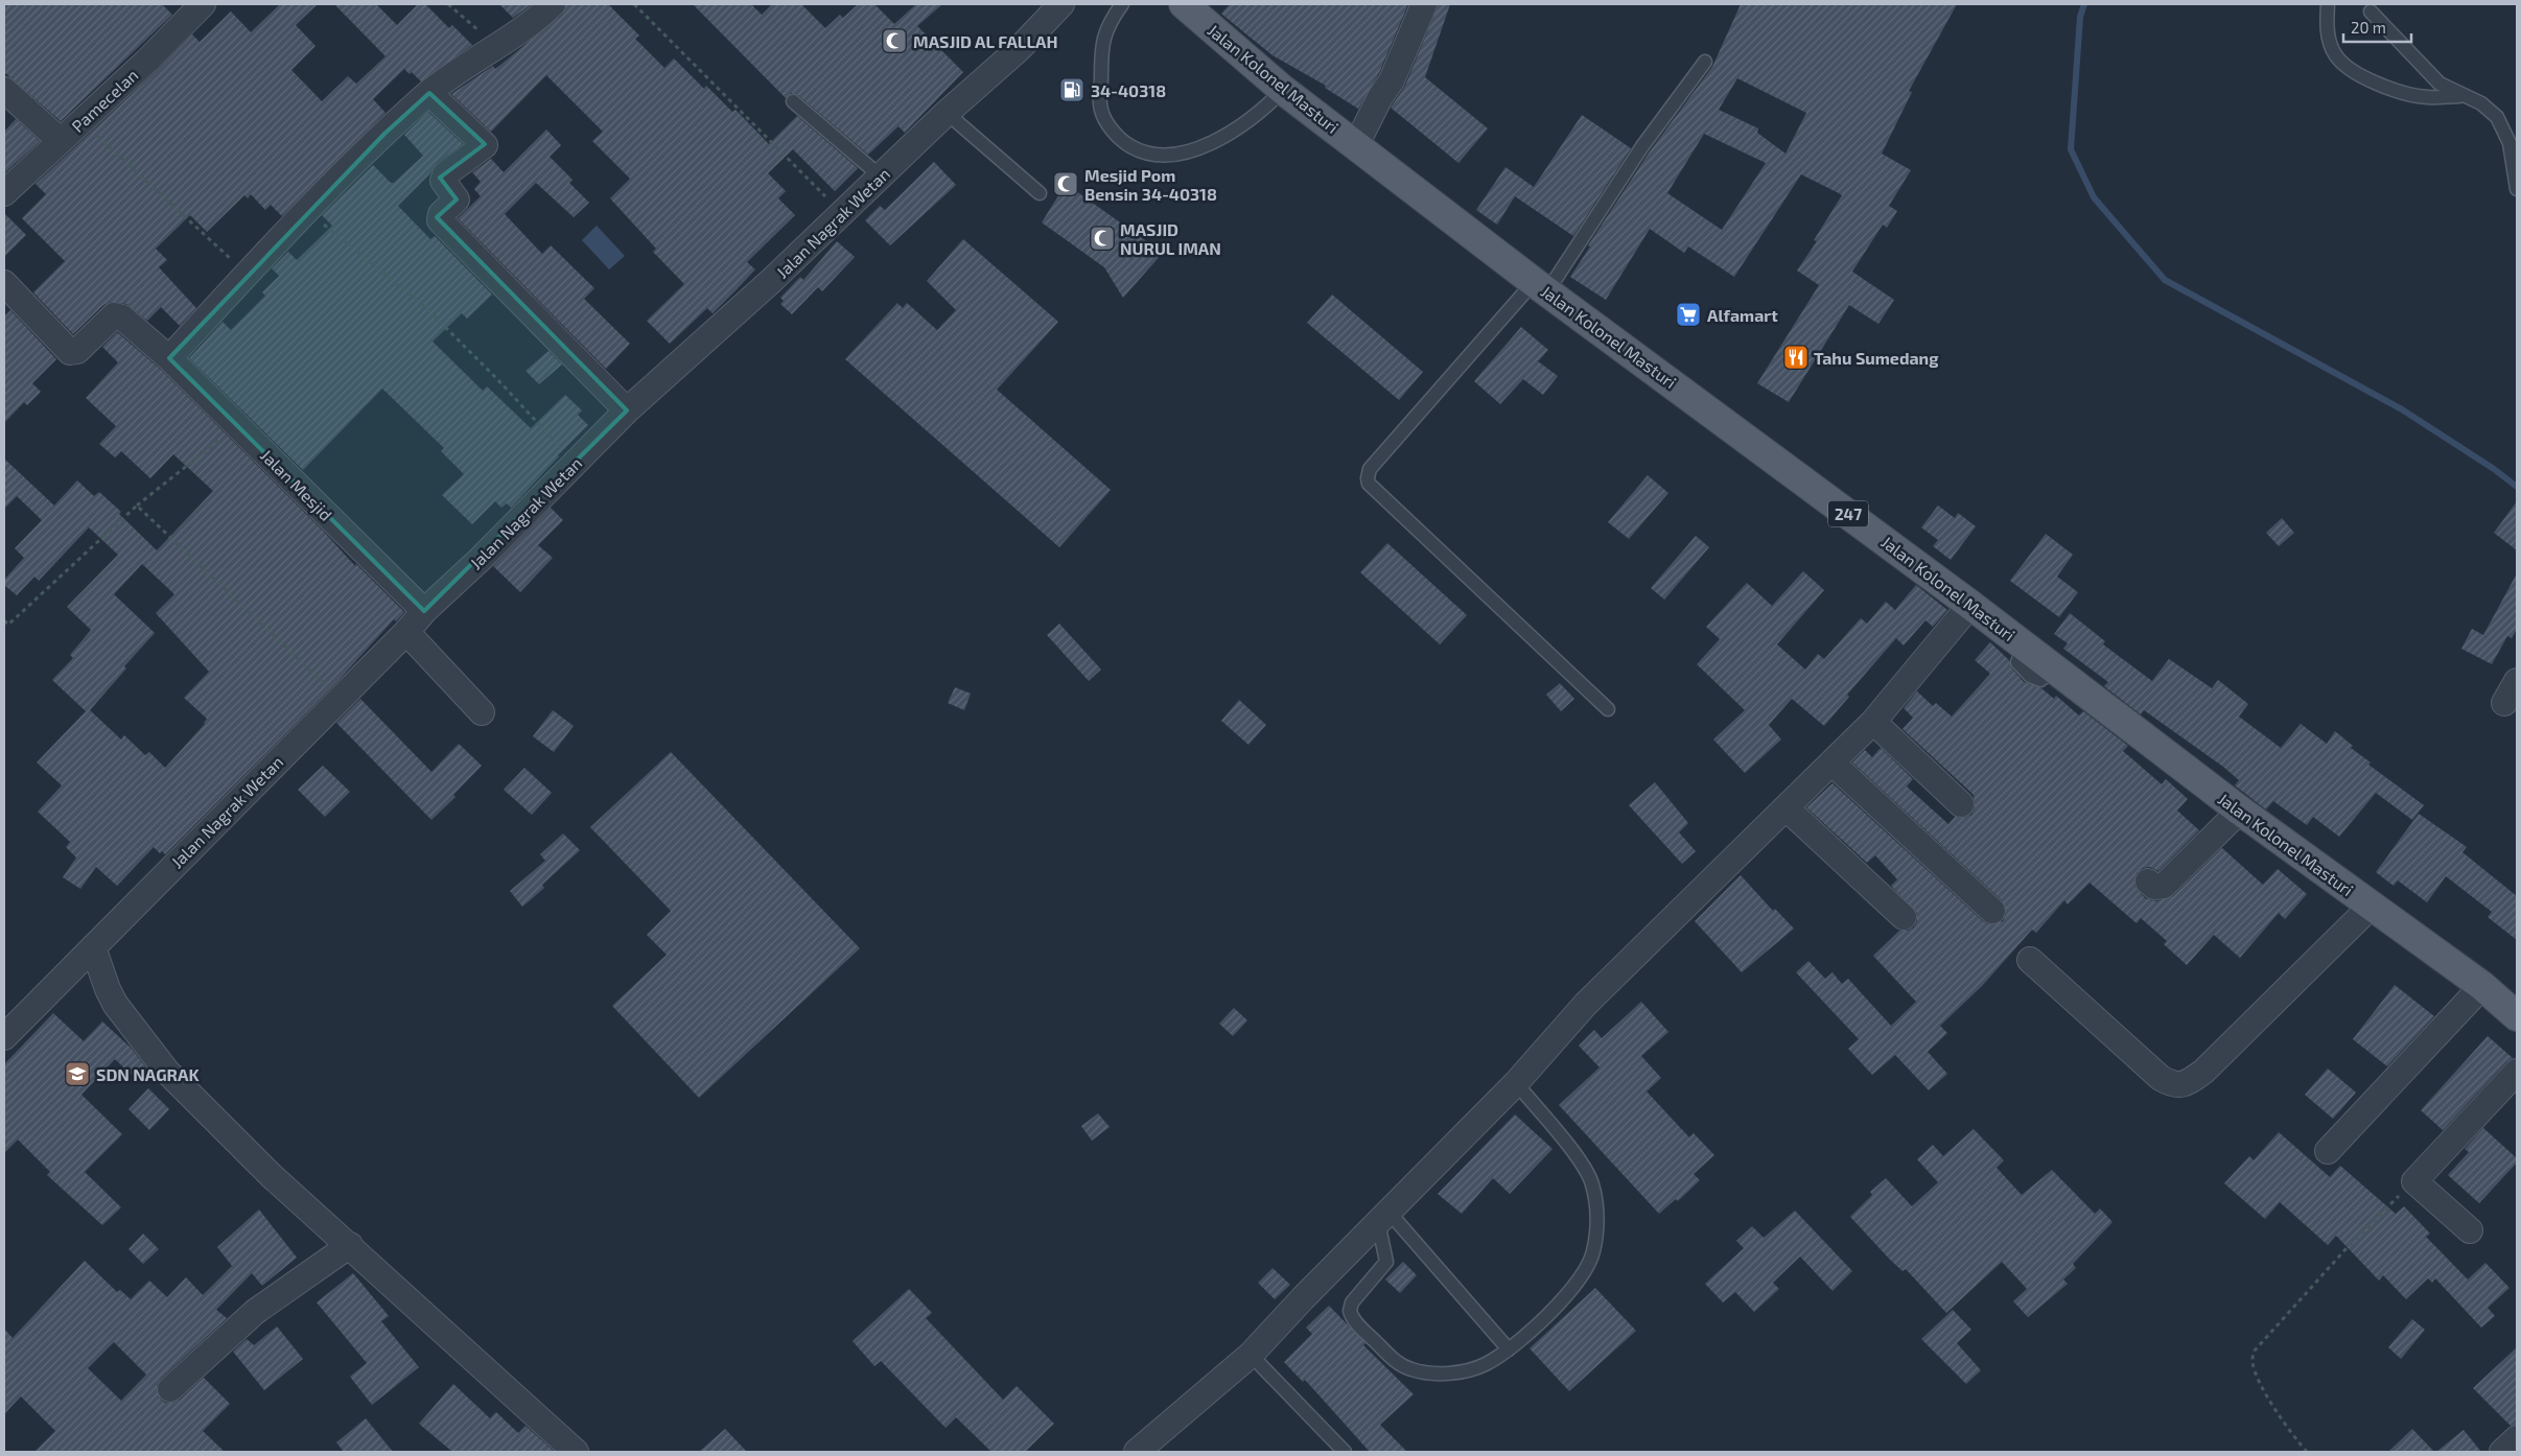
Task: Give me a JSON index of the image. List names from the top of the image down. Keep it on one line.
{"streets":{"main road":["Jalan Kolonel Masturi","247"],"street":["Pamecelan","Jalan Nagrak Wetan","Jalan Mesjid"]},"crossings":[["Jalan Nagrak Wetan","Jalan Mesjid"]],"places":{"mosque":["MASJID AL FALLAH","Mesjid Pom Bensin 34-40318","MASJID NURUL IMAN"],"fuel station":["34-40318"],"supermarket":["Alfamart"],"restaurant":["Tahu Sumedang"],"school or university":["SDN NAGRAK"]},"scale_bar":"20 m"}
